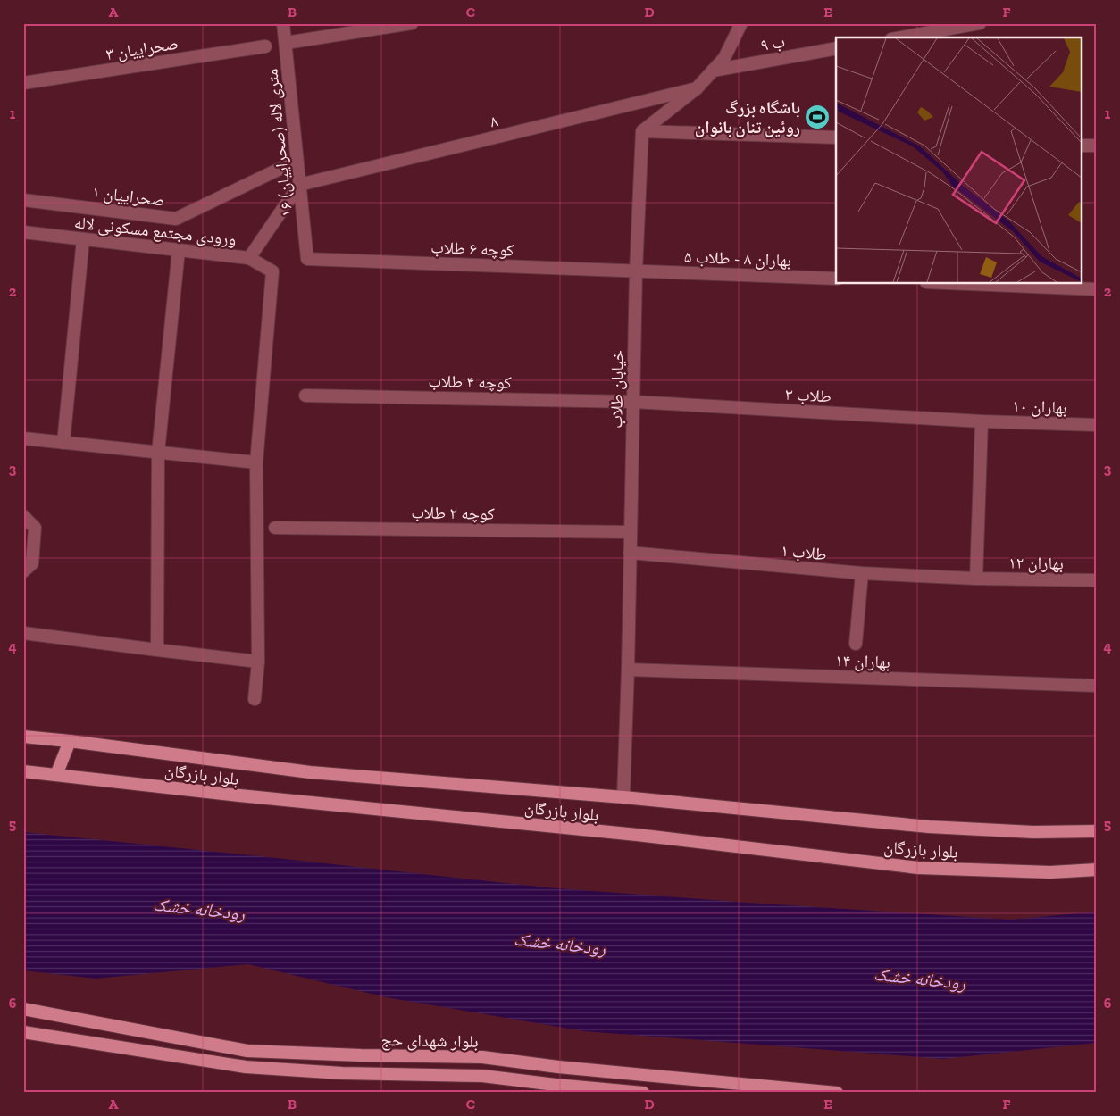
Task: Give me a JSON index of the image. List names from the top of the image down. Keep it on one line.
{"streets":{"main road":["بلوار بازرگان","بلوار شهدای حج"],"street":["۹ ب","صحراییان ۳","۸","۱۶ متری لاله (صحراییان)","صحراییان ۱","ورودی مجتمع مسکونی لاله","کوچه ۶ طلاب","بهاران ۸ - طلاب ۵","کوچه ۴ طلاب","خیابان طلاب","طلاب ۳","بهاران ۱۰","کوچه ۲ طلاب","طلاب ۱","بهاران ۱۲","بهاران ۱۴"]},"crossings":[["۸","۱۶ متری لاله (صحراییان)"],["۸","ورودی مجتمع مسکونی لاله"],["۱۶ متری لاله (صحراییان)","صحراییان ۱"],["۱۶ متری لاله (صحراییان)","ورودی مجتمع مسکونی لاله"],["۱۶ متری لاله (صحراییان)","کوچه ۶ طلاب"],["کوچه ۶ طلاب","بهاران ۸ - طلاب ۵"],["کوچه ۶ طلاب","خیابان طلاب"],["بهاران ۸ - طلاب ۵","خیابان طلاب"],["کوچه ۴ طلاب","خیابان طلاب"],["کوچه ۴ طلاب","طلاب ۳"],["خیابان طلاب","طلاب ۳"],["خیابان طلاب","کوچه ۲ طلاب"],["خیابان طلاب","طلاب ۱"],["خیابان طلاب","بهاران ۱۴"],["خیابان طلاب","بلوار بازرگان"],["طلاب ۳","بهاران ۱۰"],["طلاب ۱","بهاران ۱۲"]],"water":["رودخانه خشک"],"places":{"sports":["باشگاه بزرگ روئین تنان بانوان"]},"grid":{"columns":["A","B","C","D","E","F"],"rows":["1","2","3","4","5","6"]}}
